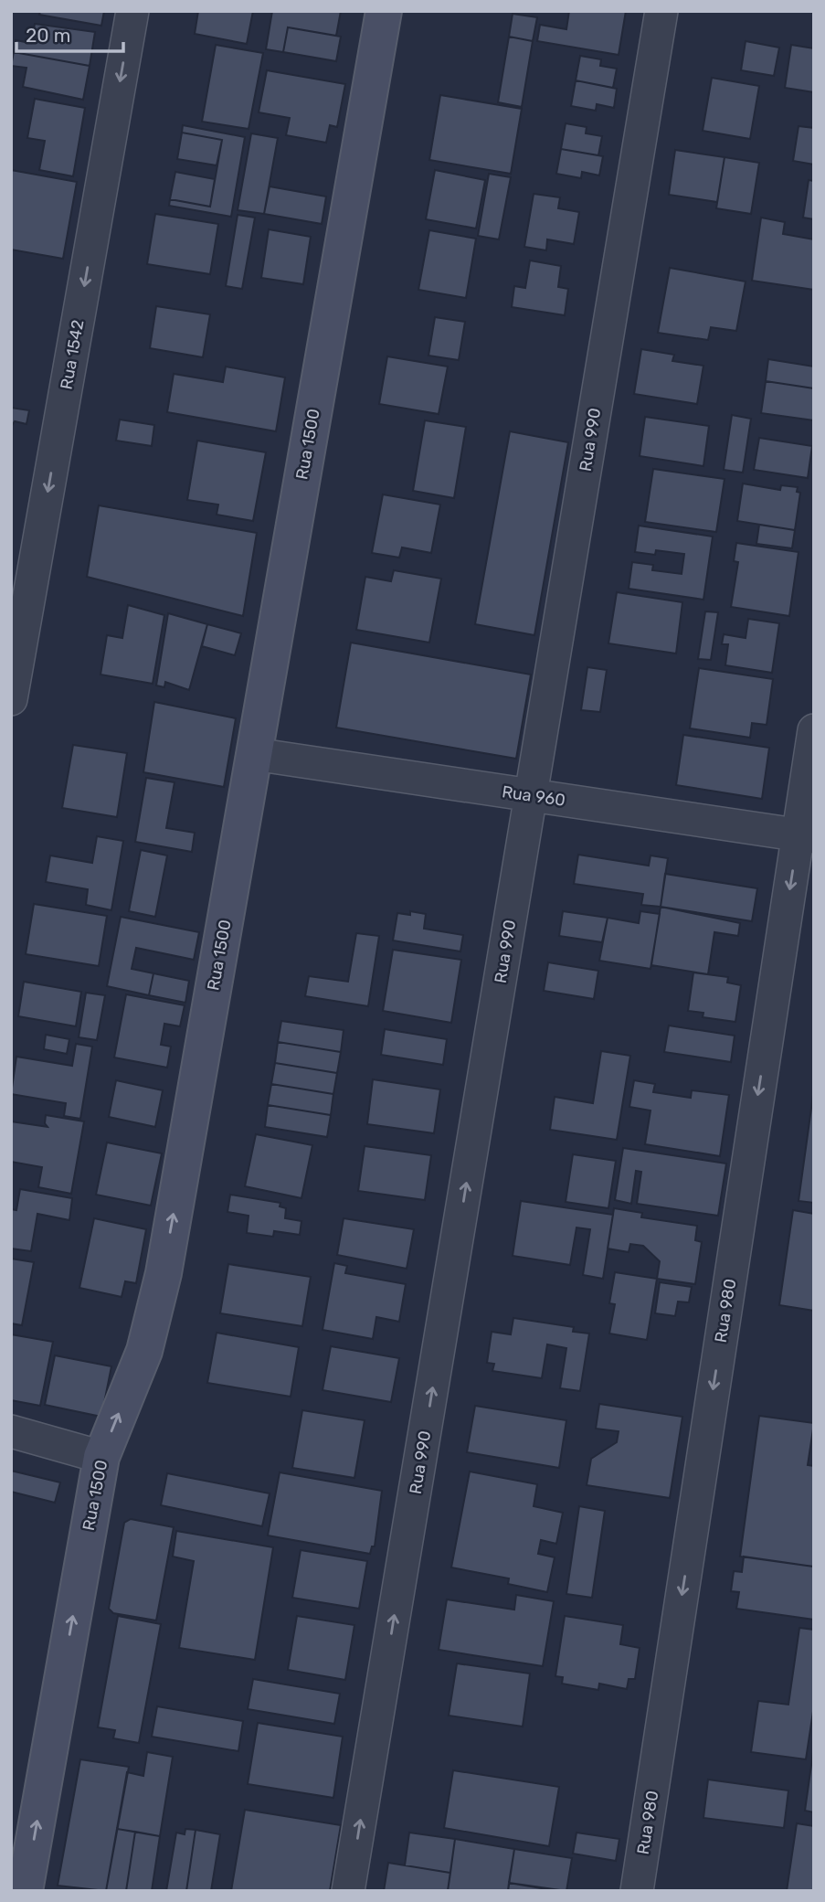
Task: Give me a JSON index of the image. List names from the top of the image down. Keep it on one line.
{"streets":{"street":["Rua 1542","Rua 990","Rua 1500","Rua 960","Rua 980"]},"crossings":[["Rua 990","Rua 960"],["Rua 1500","Rua 960"],["Rua 960","Rua 980"]],"one_way":["Rua 1542","Rua 990","Rua 1500","Rua 980"],"scale_bar":"20 m"}
